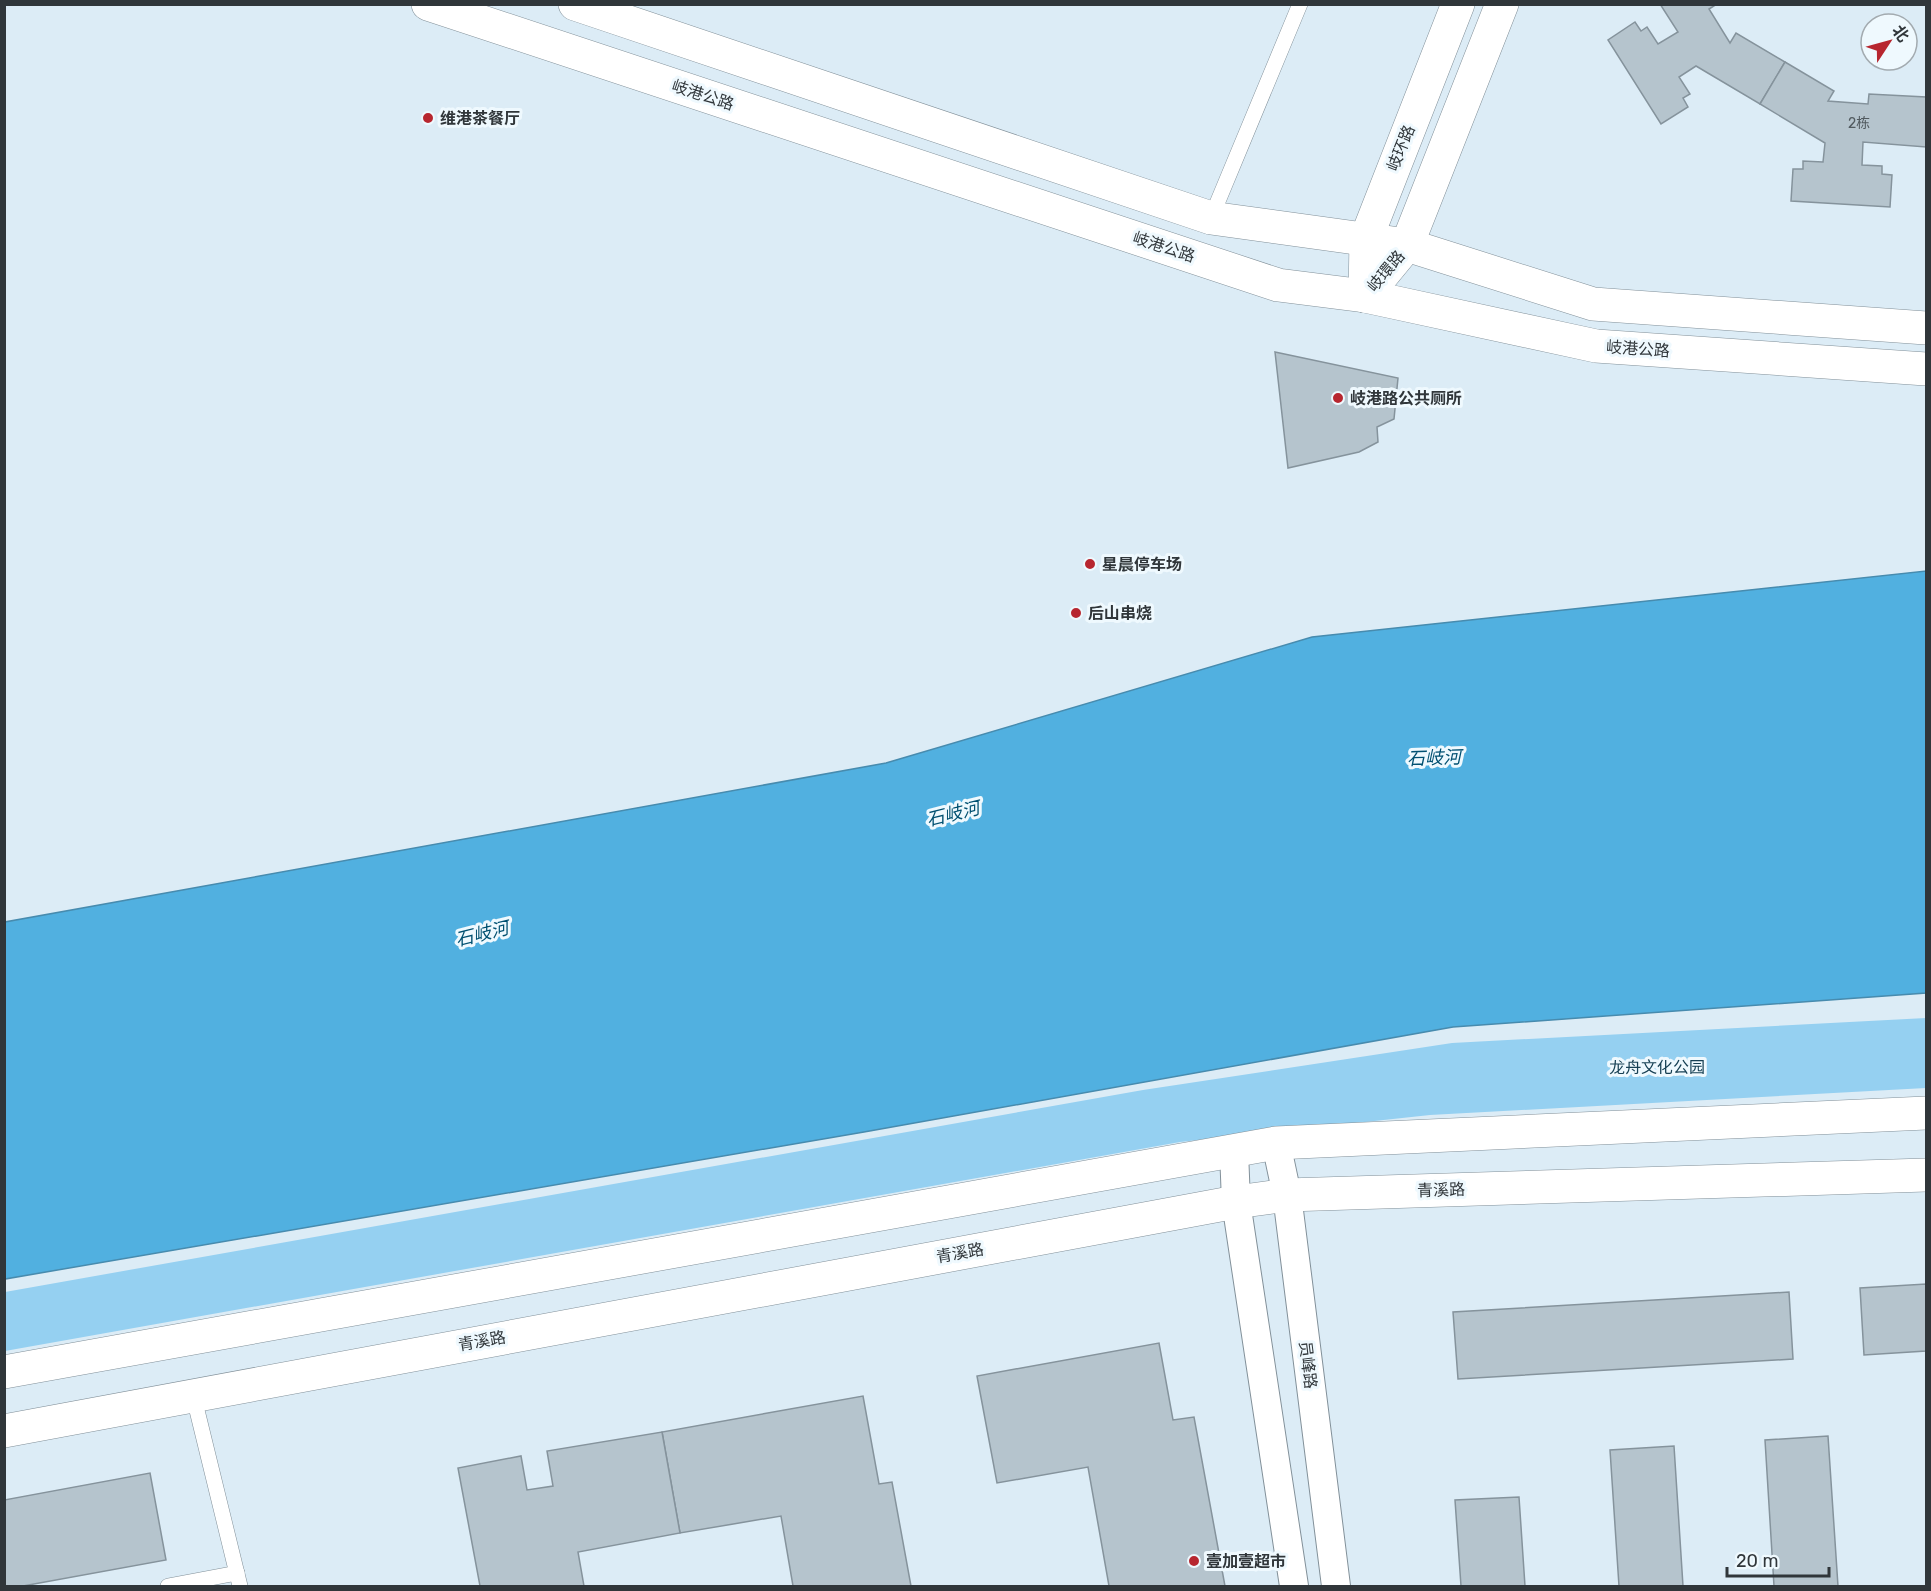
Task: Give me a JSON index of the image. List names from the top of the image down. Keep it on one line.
{"streets":{"main road":["岐港公路","岐环路","岐環路","青溪路"],"street":["员峰路"]},"crossings":[["岐港公路","岐环路"],["岐港公路","岐環路"],["岐环路","岐環路"],["青溪路","员峰路"]],"water":["石岐河"],"parks":["龙舟文化公园"],"places":["维港茶餐厅","岐港路公共厕所","星晨停车场","后山串烧","壹加壹超市"],"house_numbers":["2栋"],"scale_bar":"20 m","north":"top right"}
